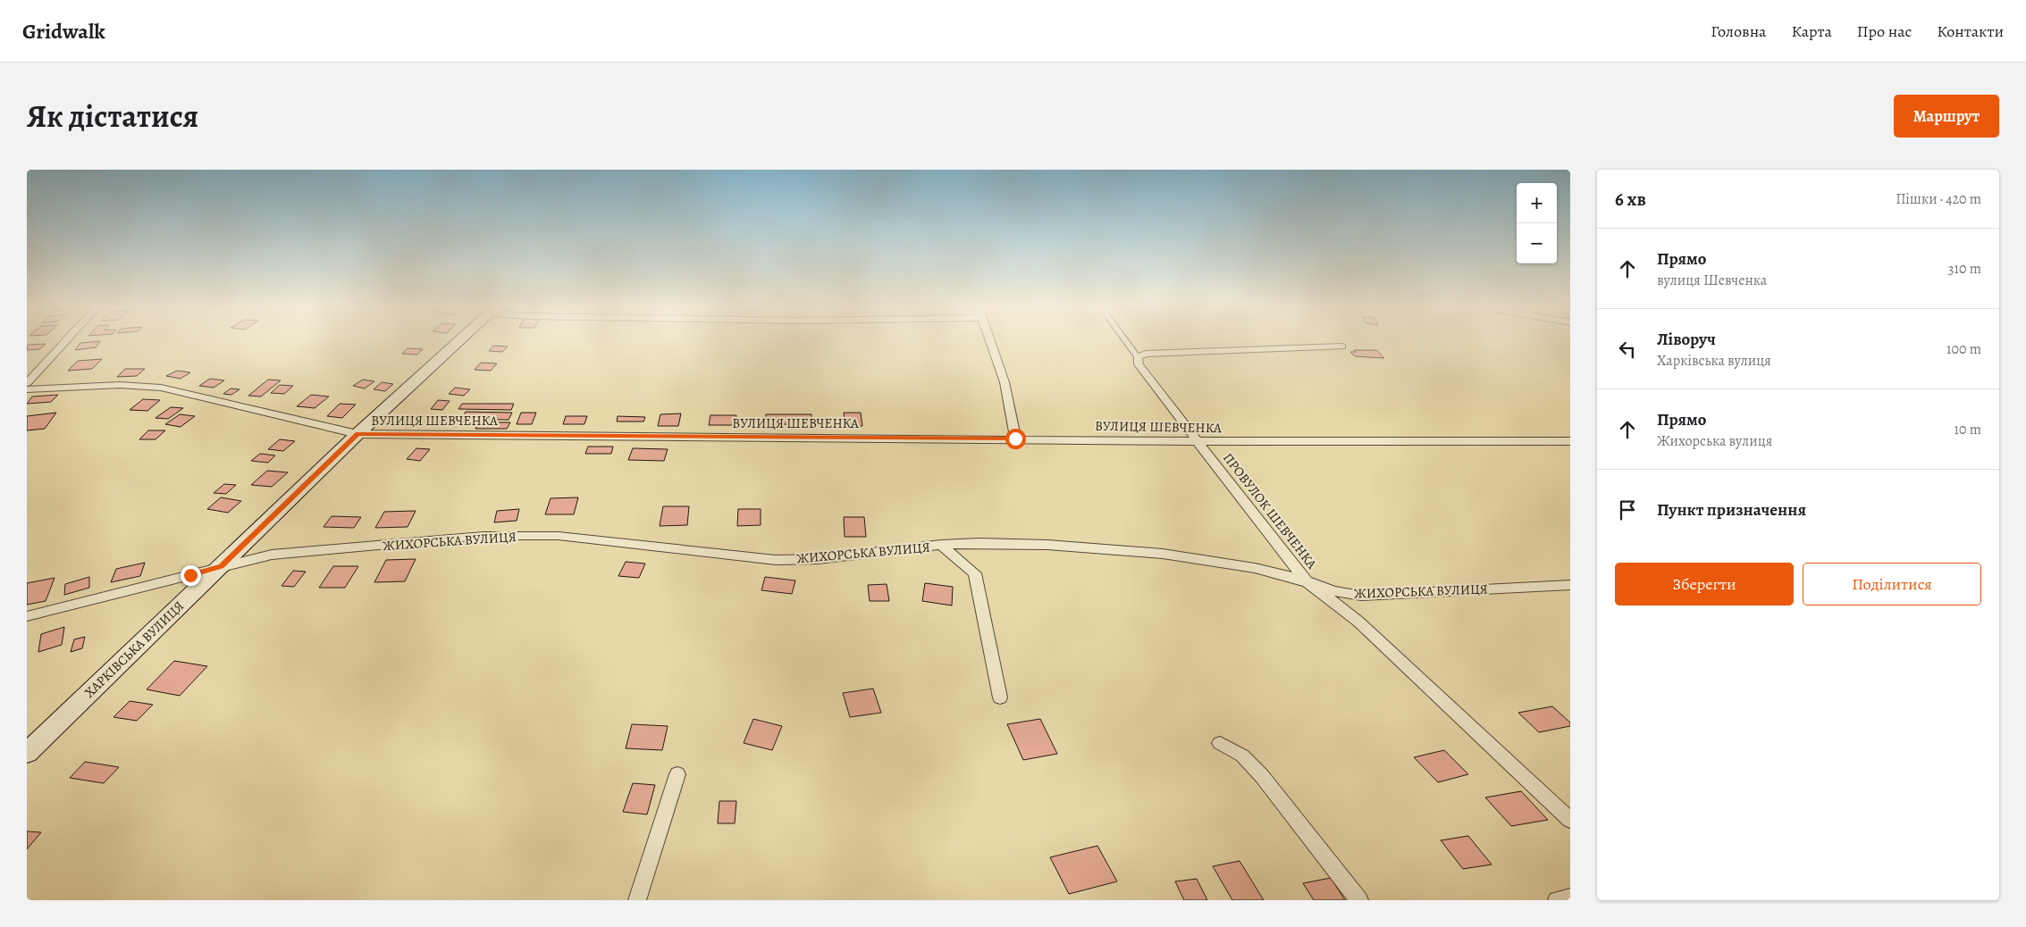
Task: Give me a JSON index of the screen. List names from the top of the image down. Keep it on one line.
{"streets":{"main road":["ХАРКІВСЬКА ВУЛИЦЯ"],"street":["ВУЛИЦЯ ШЕВЧЕНКА","ПРОВУЛОК ШЕВЧЕНКА","ЖИХОРСЬКА ВУЛИЦЯ"]},"crossings":[["ВУЛИЦЯ ШЕВЧЕНКА","ПРОВУЛОК ШЕВЧЕНКА"],["ВУЛИЦЯ ШЕВЧЕНКА","ХАРКІВСЬКА ВУЛИЦЯ"],["ПРОВУЛОК ШЕВЧЕНКА","ЖИХОРСЬКА ВУЛИЦЯ"],["ЖИХОРСЬКА ВУЛИЦЯ","ХАРКІВСЬКА ВУЛИЦЯ"]],"page":{"header":"Gridwalk","nav":["Головна","Карта","Про нас","Контакти"],"title":"Як дістатися","buttons":["Маршрут",["Зберегти","Поділитися"]],"heading":["6 хв","Пішки · 420 m"],"map_buttons":["+","−"],"list":[["Прямо","вулиця Шевченка","310 m"],["Ліворуч","Харківська вулиця","100 m"],["Прямо","Жихорська вулиця","10 m"],"Пункт призначення"]}}
